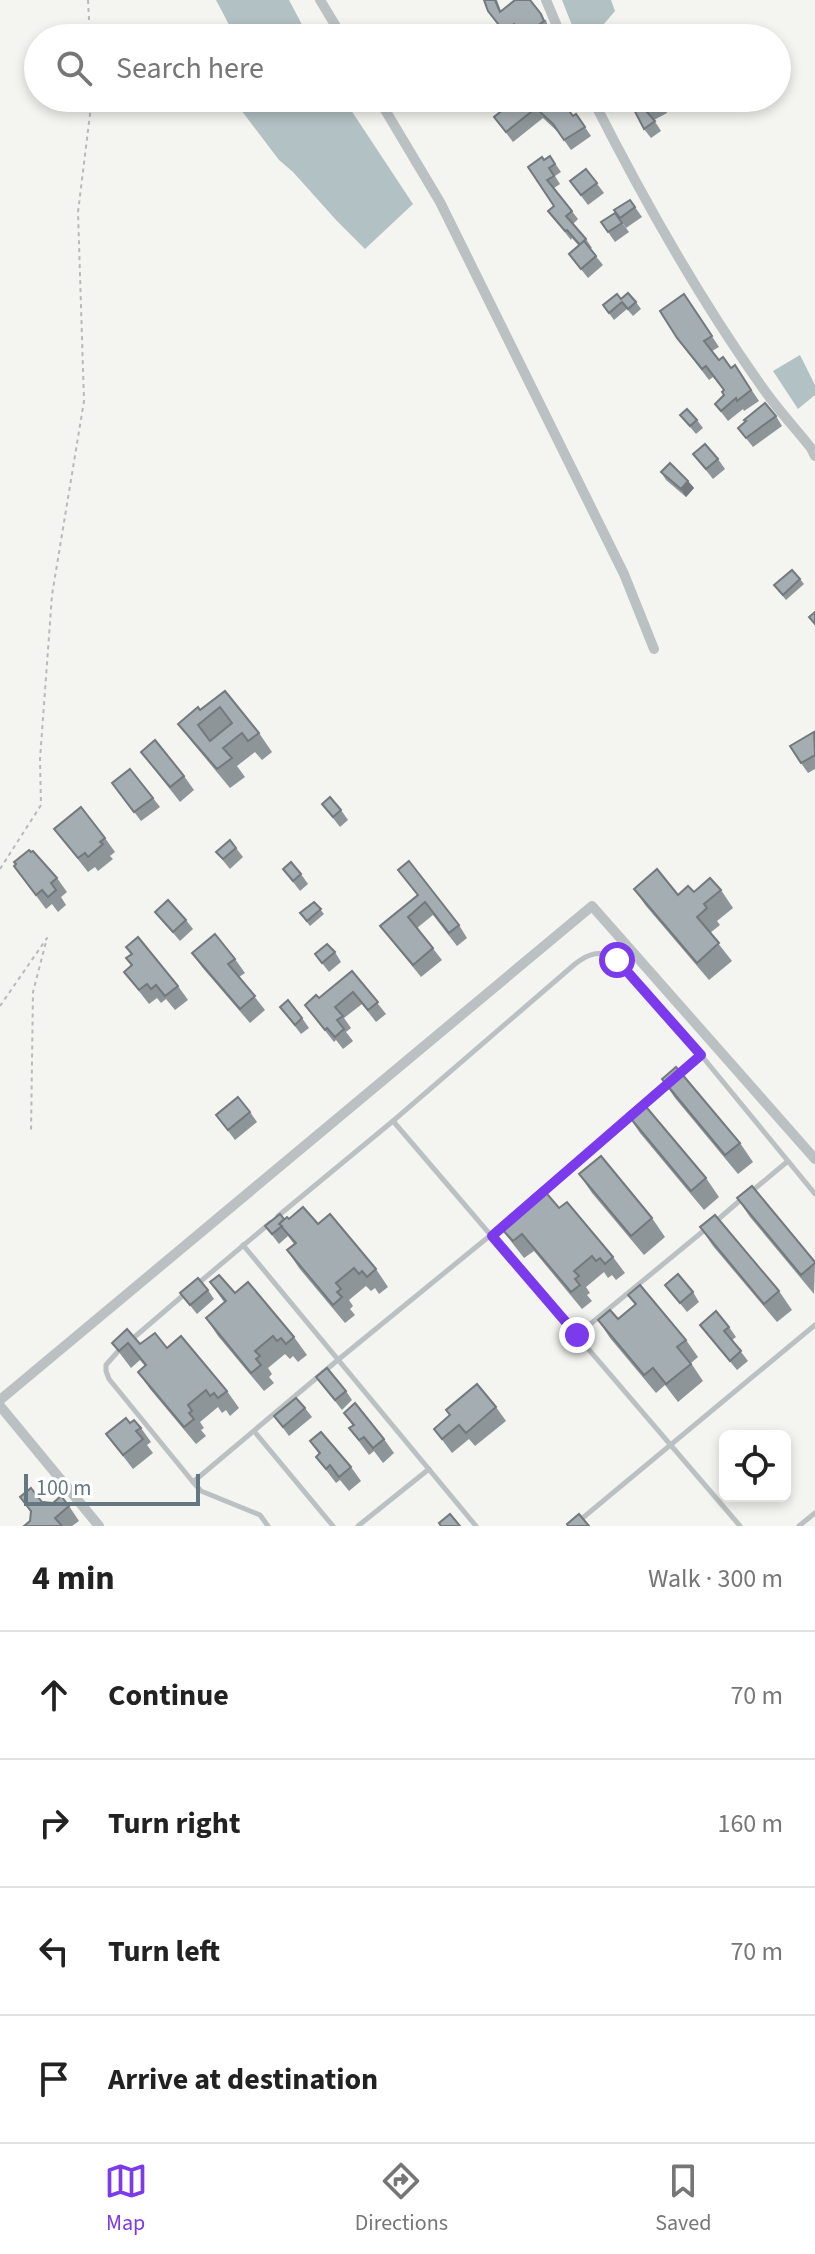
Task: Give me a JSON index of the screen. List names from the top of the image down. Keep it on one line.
{"scale_bar":"100 m","page":{"search":"Search here","scale":"100 m","heading":["4 min","Walk · 300 m"],"list":[["Continue","70 m"],["Turn right","160 m"],["Turn left","70 m"],"Arrive at destination"],"nav":["Map","Directions","Saved"]}}
